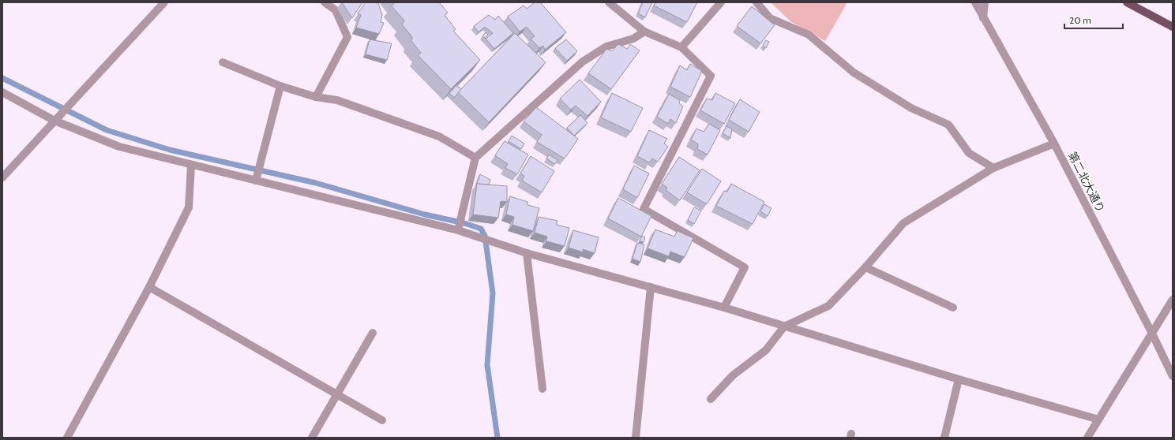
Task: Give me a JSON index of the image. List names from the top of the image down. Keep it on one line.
{"streets":{"street":["第二北大通り"]},"scale_bar":"20 m"}
